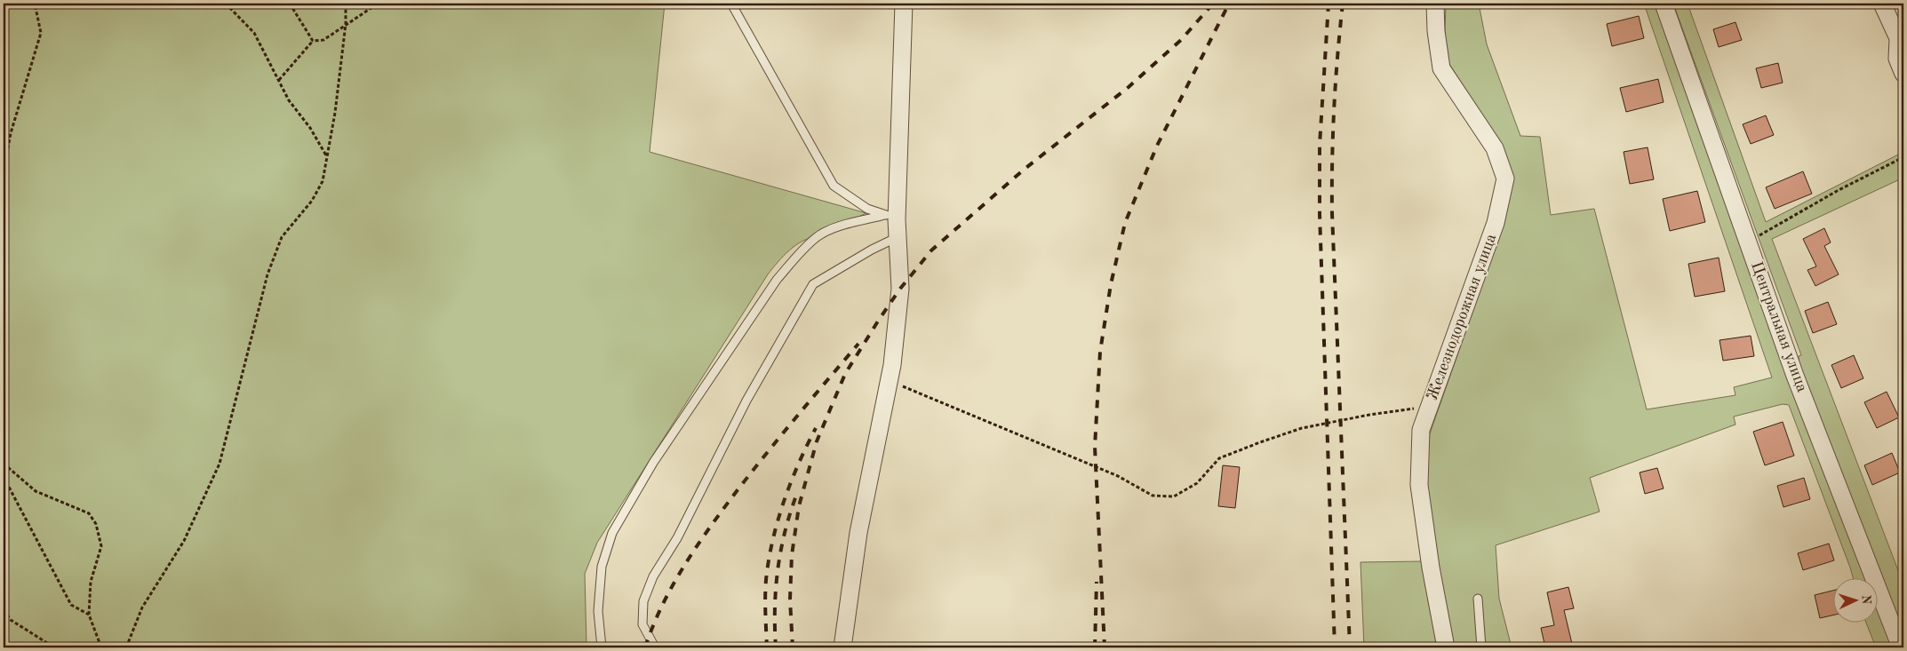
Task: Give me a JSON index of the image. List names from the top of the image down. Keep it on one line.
{"streets":{"street":["Железнодорожная улица","Центральная улица"]},"north":"right"}
